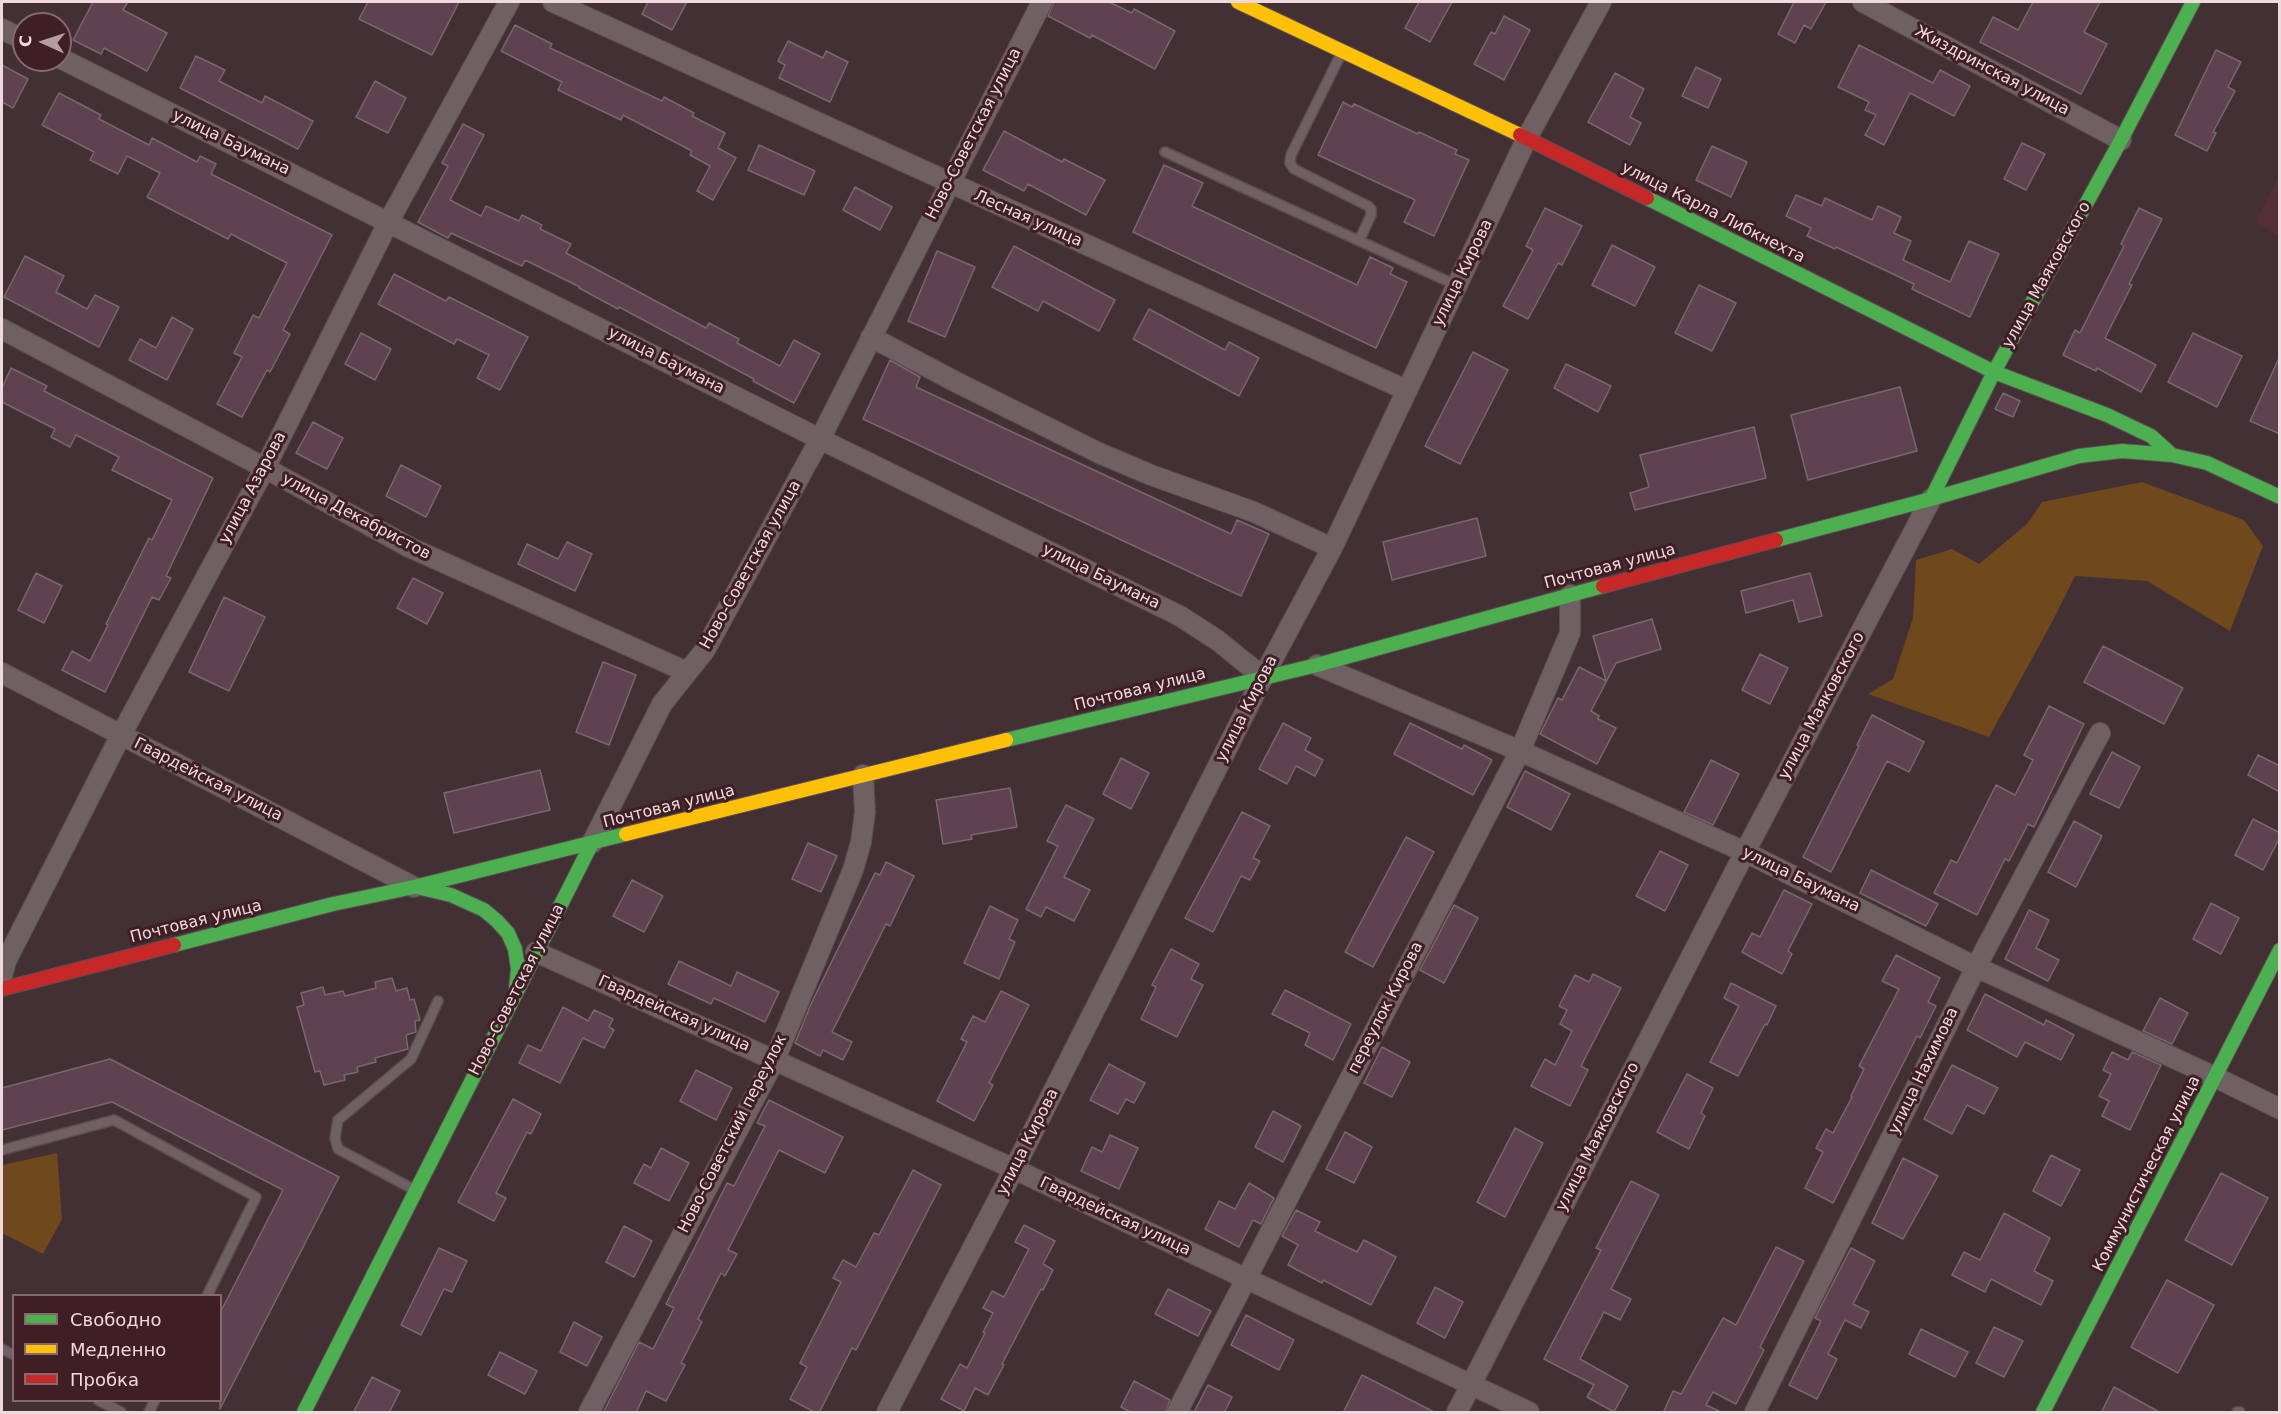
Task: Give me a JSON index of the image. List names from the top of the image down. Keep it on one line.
{"streets":{"main road":["Ново-Советская улица","улица Карла Либкнехта","улица Маяковского","Почтовая улица","Коммунистическая улица"],"street":["Жиздринская улица","улица Баумана","Лесная улица","улица Кирова","улица Азарова","улица Декабристов","Гвардейская улица","переулок Кирова","улица Нахимова","Ново-Советский переулок"]},"crossings":[["Жиздринская улица","улица Маяковского"],["Ново-Советская улица","улица Баумана"],["Ново-Советская улица","Лесная улица"],["Ново-Советская улица","улица Декабристов"],["Ново-Советская улица","Почтовая улица"],["Ново-Советская улица","Гвардейская улица"],["улица Баумана","улица Кирова"],["улица Баумана","улица Маяковского"],["улица Баумана","улица Азарова"],["улица Баумана","Почтовая улица"],["улица Баумана","переулок Кирова"],["улица Баумана","улица Нахимова"],["улица Баумана","Коммунистическая улица"],["улица Карла Либкнехта","улица Кирова"],["улица Карла Либкнехта","улица Маяковского"],["улица Карла Либкнехта","Почтовая улица"],["Лесная улица","улица Кирова"],["улица Кирова","Почтовая улица"],["улица Кирова","Гвардейская улица"],["улица Маяковского","Почтовая улица"],["улица Маяковского","Гвардейская улица"],["улица Азарова","улица Декабристов"],["улица Азарова","Гвардейская улица"],["Почтовая улица","Гвардейская улица"],["Почтовая улица","переулок Кирова"],["Почтовая улица","Ново-Советский переулок"],["Гвардейская улица","переулок Кирова"],["Гвардейская улица","Ново-Советский переулок"]],"legend":["Свободно","Медленно","Пробка"],"north":"left"}
